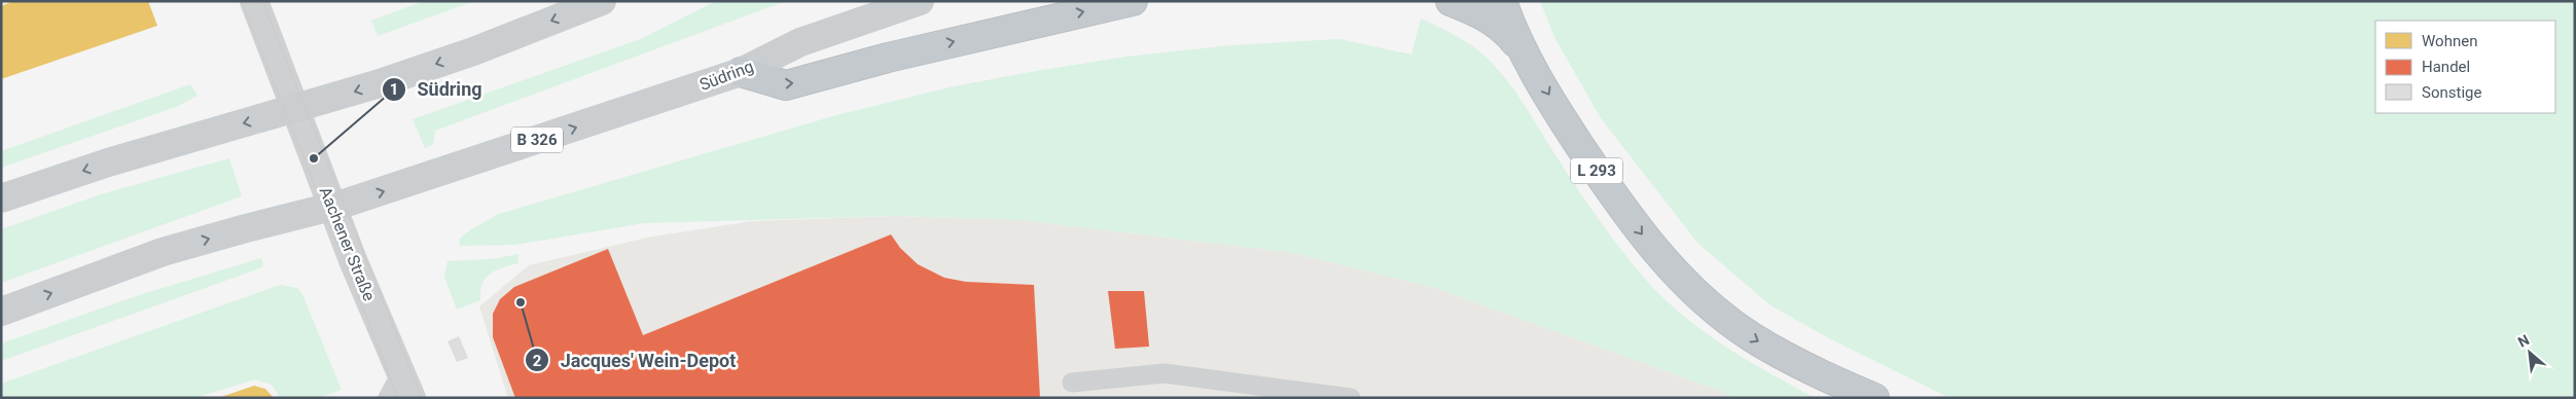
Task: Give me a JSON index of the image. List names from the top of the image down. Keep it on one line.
{"streets":{"highway":["L 293"],"main road":["Südring","B 326"],"street":["Aachener Straße"]},"crossings":[["Südring","Aachener Straße"]],"places":["Südring","Jacques' Wein-Depot"],"legend":["Wohnen","Handel","Sonstige"],"north":"top left"}
